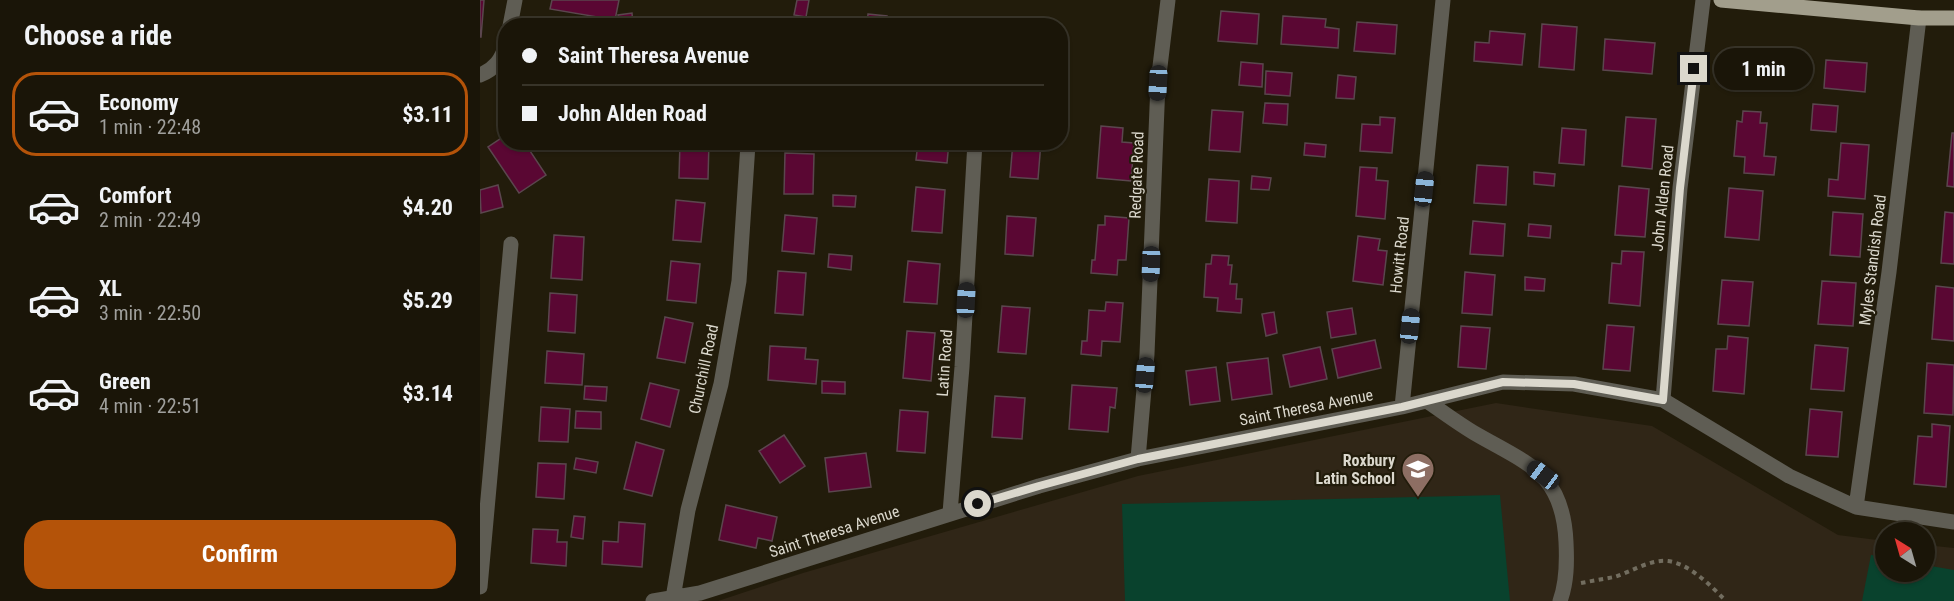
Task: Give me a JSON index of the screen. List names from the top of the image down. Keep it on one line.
{"streets":{"street":["Redgate Road","John Alden Road","Howitt Road","Myles Standish Road","Latin Road","Churchill Road","Saint Theresa Avenue"]},"crossings":[["Redgate Road","Saint Theresa Avenue"],["John Alden Road","Saint Theresa Avenue"],["Howitt Road","Saint Theresa Avenue"],["Myles Standish Road","Saint Theresa Avenue"],["Latin Road","Saint Theresa Avenue"],["Churchill Road","Saint Theresa Avenue"]],"places":{"school or university":["Roxbury Latin School"]},"north":"top left","page":{"heading":"Choose a ride","banner":["Saint Theresa Avenue","John Alden Road"],"bubble":"1 min","list":[{"name":"Economy","note":"1 min · 22:48","value":"$3.11"},{"name":"Comfort","note":"2 min · 22:49","value":"$4.20"},{"name":"XL","note":"3 min · 22:50","value":"$5.29"},{"name":"Green","note":"4 min · 22:51","value":"$3.14"}],"buttons":"Confirm"}}
